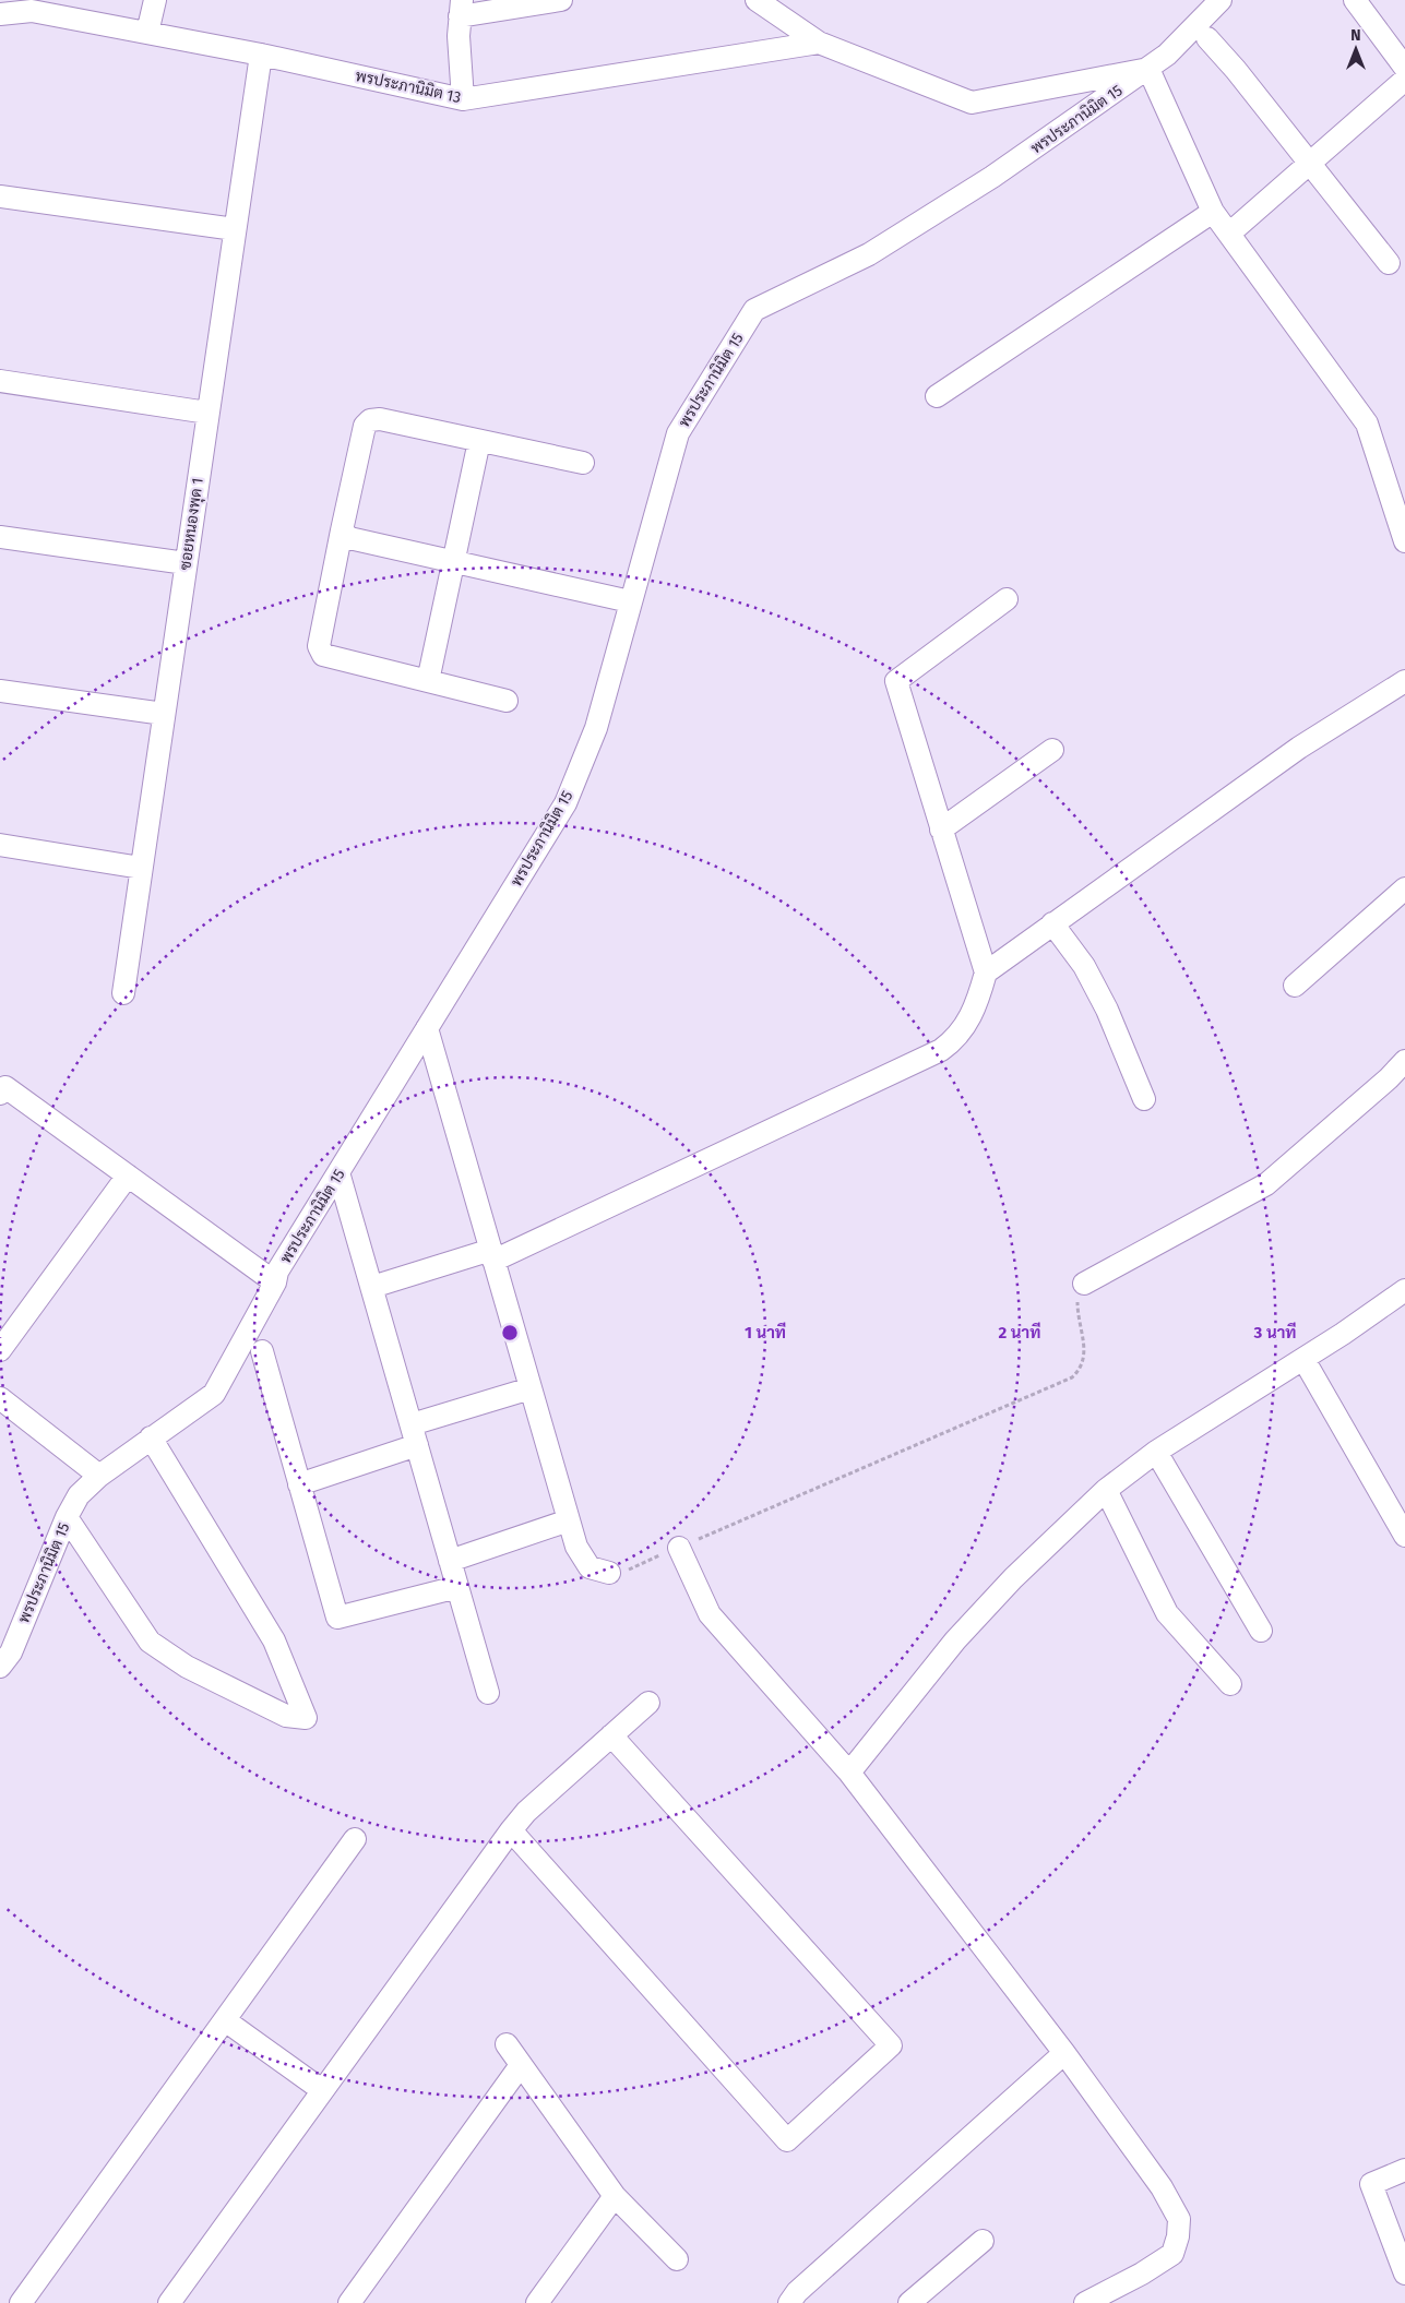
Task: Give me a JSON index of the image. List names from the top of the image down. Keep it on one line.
{"streets":{"street":["พรประภานิมิต 13","พรประภานิมิต 15","ซอยหนองพุด 1"]},"crossings":[["พรประภานิมิต 13","ซอยหนองพุด 1"]],"north":"top","rings":["1 นาที","2 นาที","3 นาที"]}
